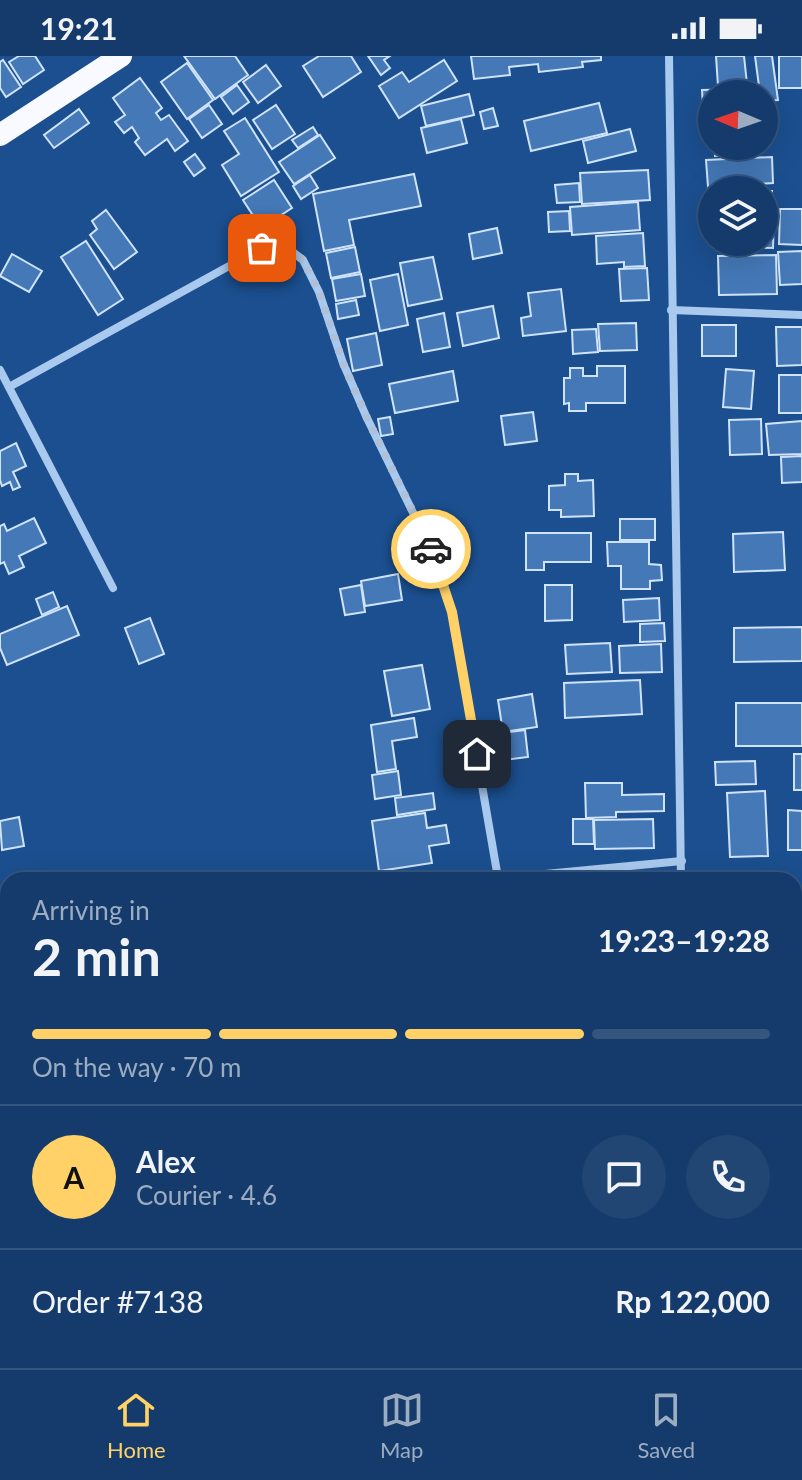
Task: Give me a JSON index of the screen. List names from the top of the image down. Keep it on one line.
{"north":"left","page":{"status":"19:21","heading":["2 min","Arriving in","19:23–19:28"],"panel":["Alex","Courier · 4.6","Order #7138","Rp 122,000"],"bar":"On the way · 70 m","round":"A","tabs":["Home","Map","Saved"]}}
